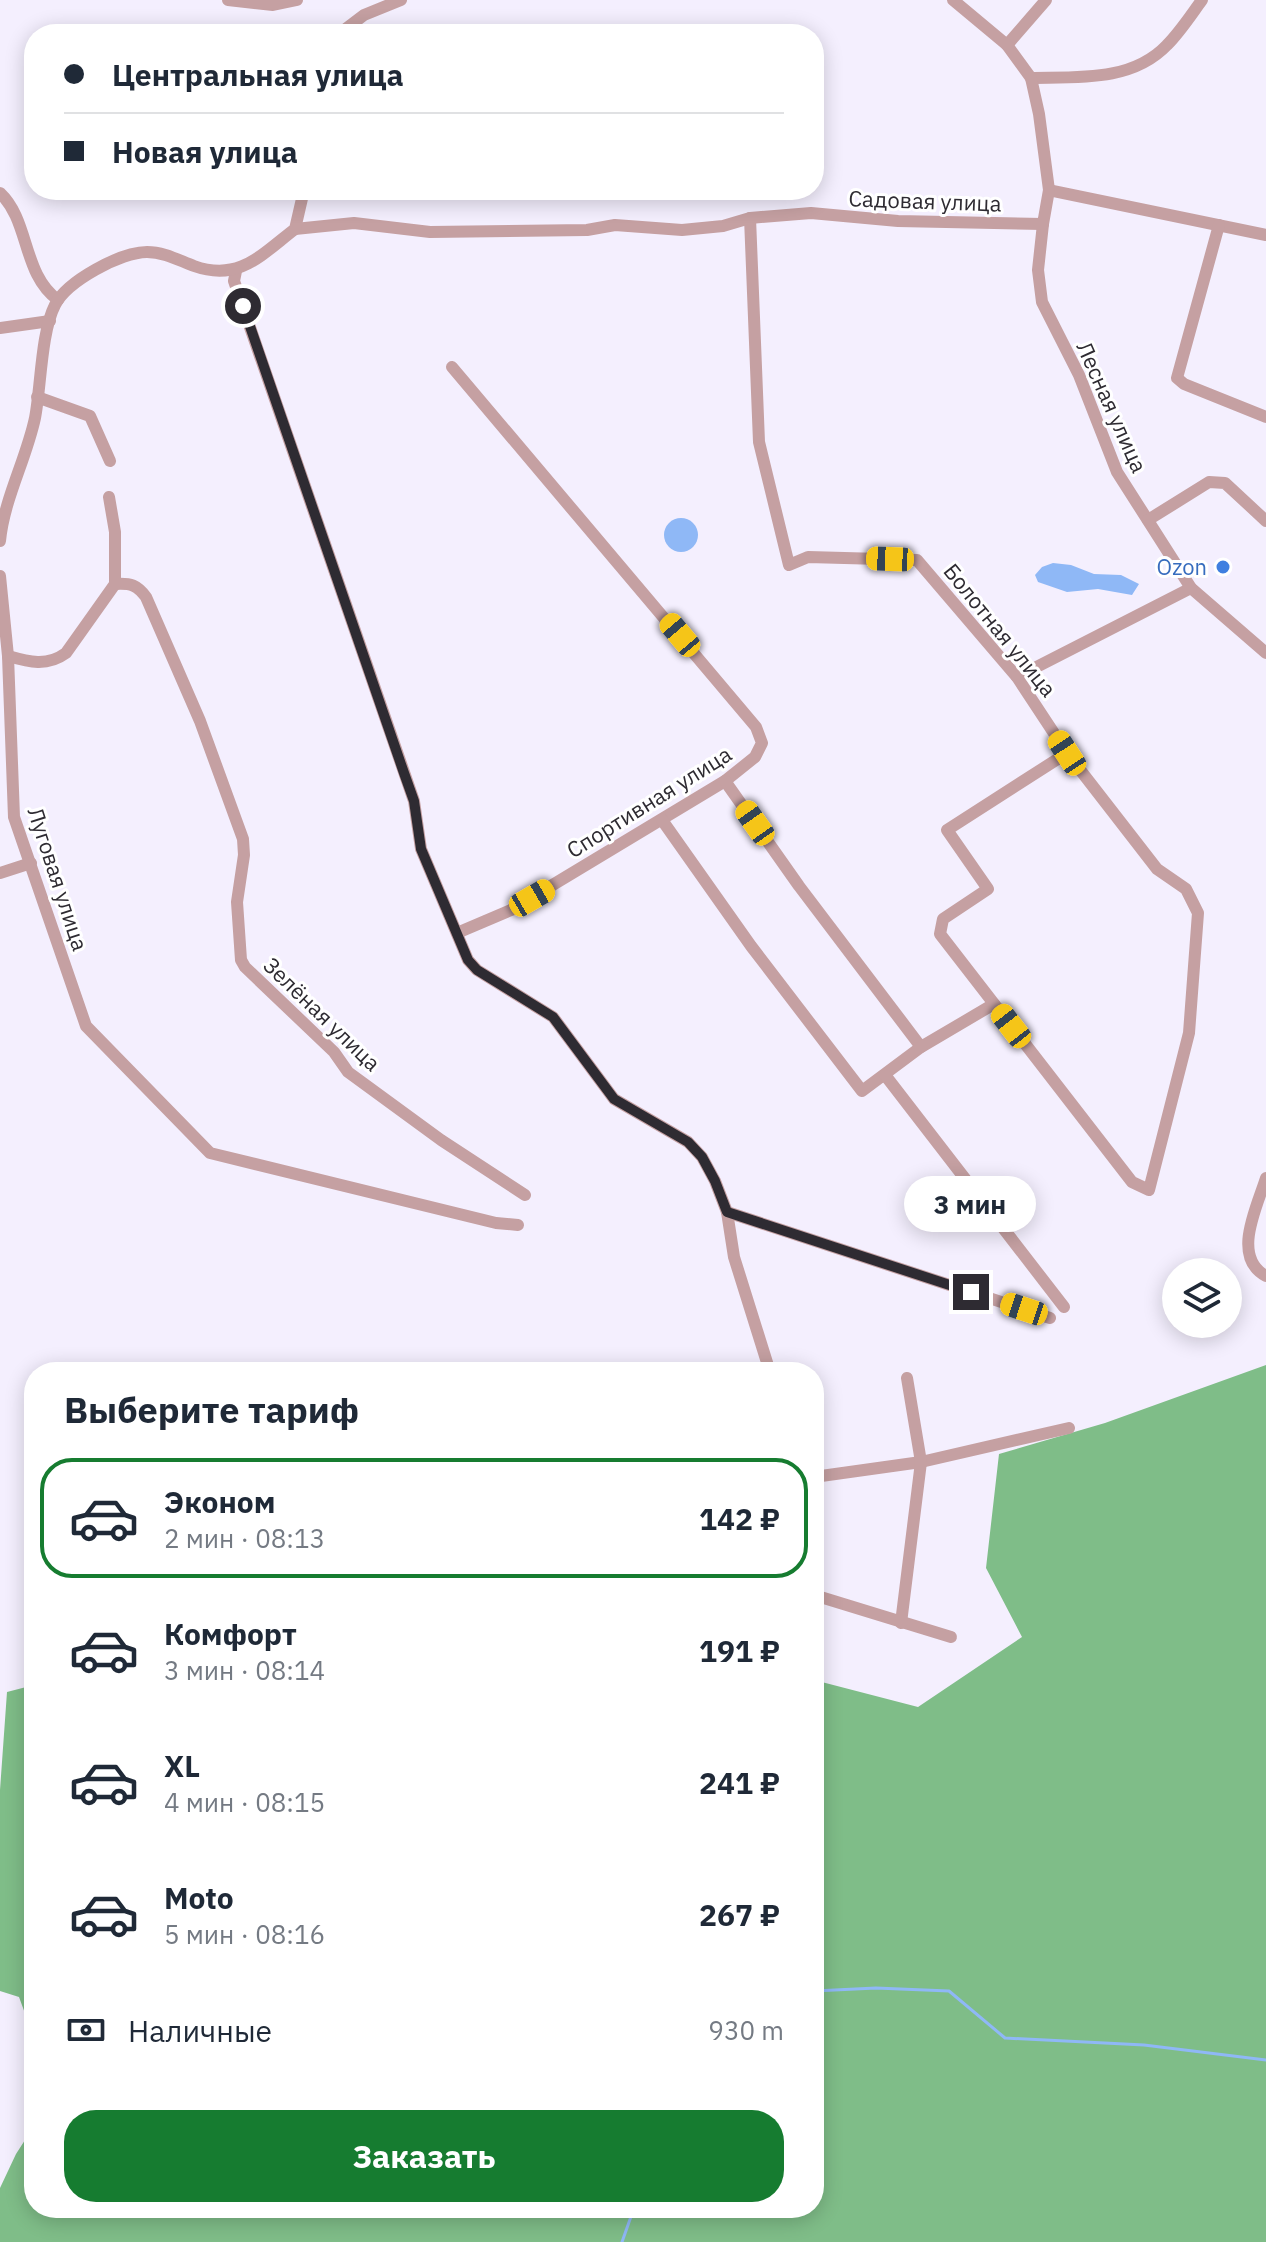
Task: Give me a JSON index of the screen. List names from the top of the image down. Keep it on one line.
{"streets":{"street":["Садовая улица","Лесная улица","Болотная улица","Спортивная улица","Луговая улица","Зелёная улица"]},"crossings":[["Садовая улица","Лесная улица"],["Садовая улица","Болотная улица"]],"places":["Ozon"],"page":{"banner":["Центральная улица","Новая улица"],"bubble":"3 мин","heading":"Выберите тариф","list":[{"name":"Эконом","note":"2 мин · 08:13","value":"142 ₽"},{"name":"Комфорт","note":"3 мин · 08:14","value":"191 ₽"},{"name":"XL","note":"4 мин · 08:15","value":"241 ₽"},{"name":"Moto","note":"5 мин · 08:16","value":"267 ₽"}],"pay":["Наличные","930 m"],"buttons":"Заказать"}}
